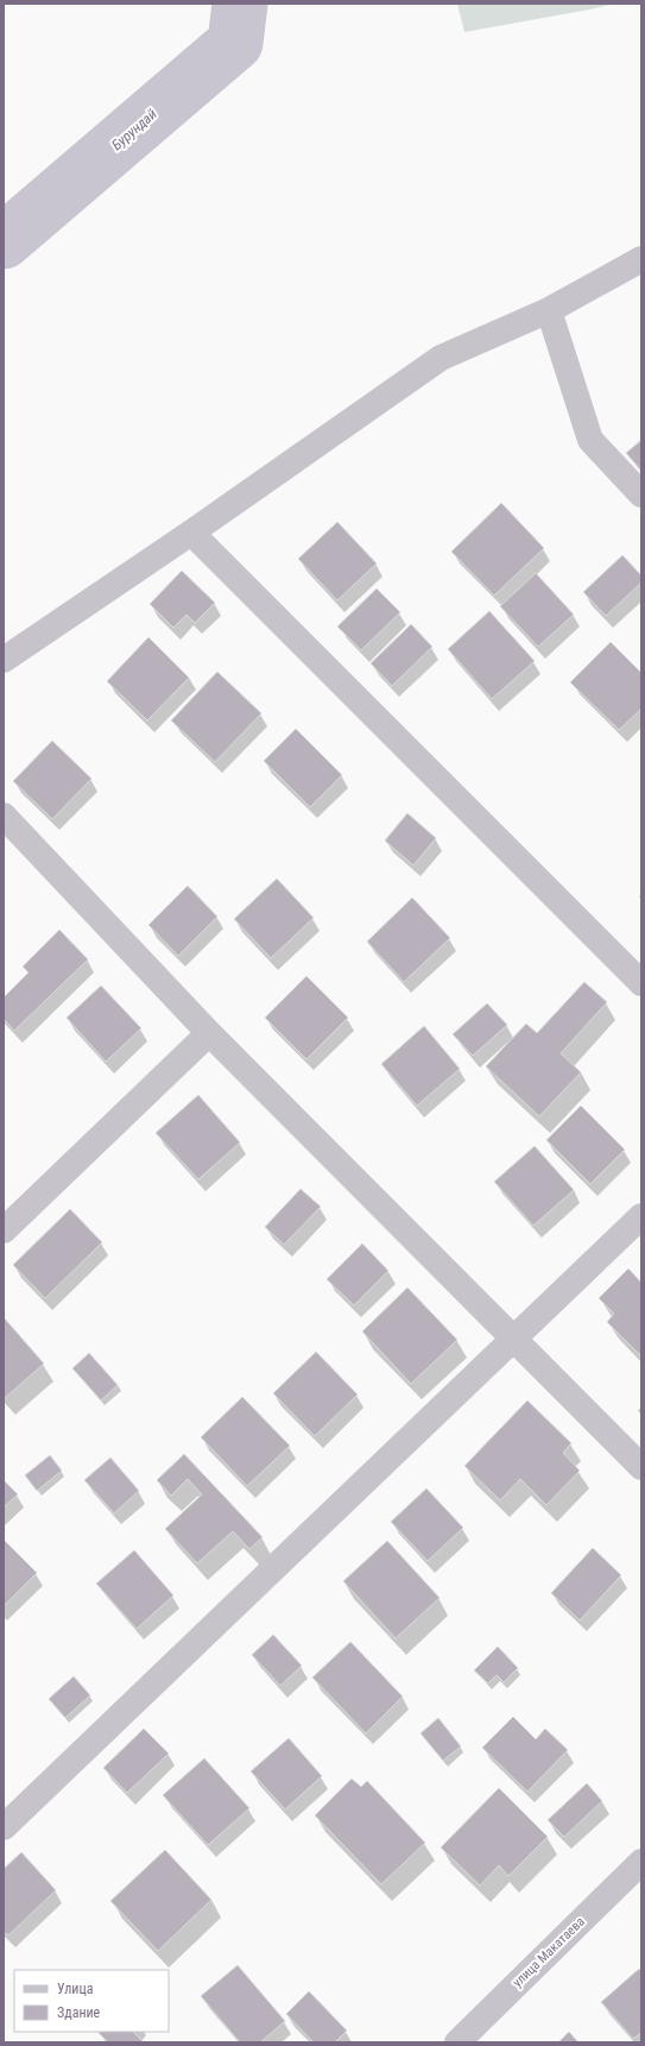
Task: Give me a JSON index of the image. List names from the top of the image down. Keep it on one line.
{"streets":{"street":["улица Макатаева"]},"water":["Бурундай"],"legend":["Улица","Здание"]}
